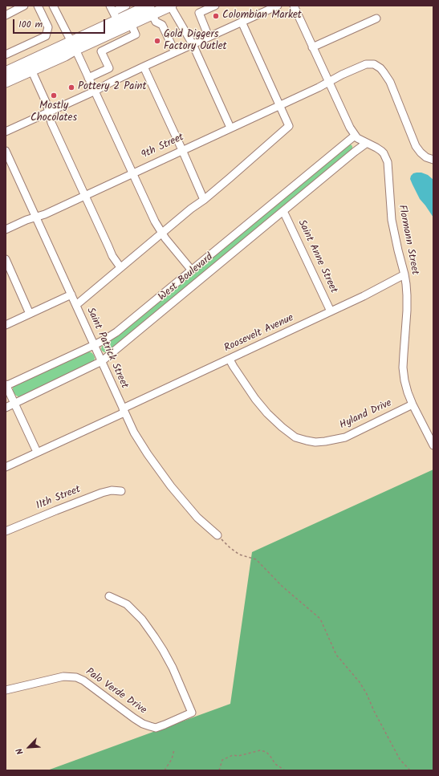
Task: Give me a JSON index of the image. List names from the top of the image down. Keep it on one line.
{"streets":{"street":["9th Street","Flormann Street","Saint Anne Street","West Boulevard","Roosevelt Avenue","Saint Patrick Street","Hyland Drive","11th Street","Palo Verde Drive"]},"crossings":[["9th Street","Saint Patrick Street"],["Flormann Street","West Boulevard"],["Flormann Street","Roosevelt Avenue"],["Flormann Street","Hyland Drive"],["Saint Anne Street","West Boulevard"],["Saint Anne Street","Roosevelt Avenue"],["West Boulevard","Saint Patrick Street"],["Roosevelt Avenue","Saint Patrick Street"],["Roosevelt Avenue","Hyland Drive"]],"places":["Colombian Market","Gold Diggers Factory Outlet","Pottery 2 Paint","Mostly Chocolates"],"scale_bar":"100 m","north":"bottom left"}
